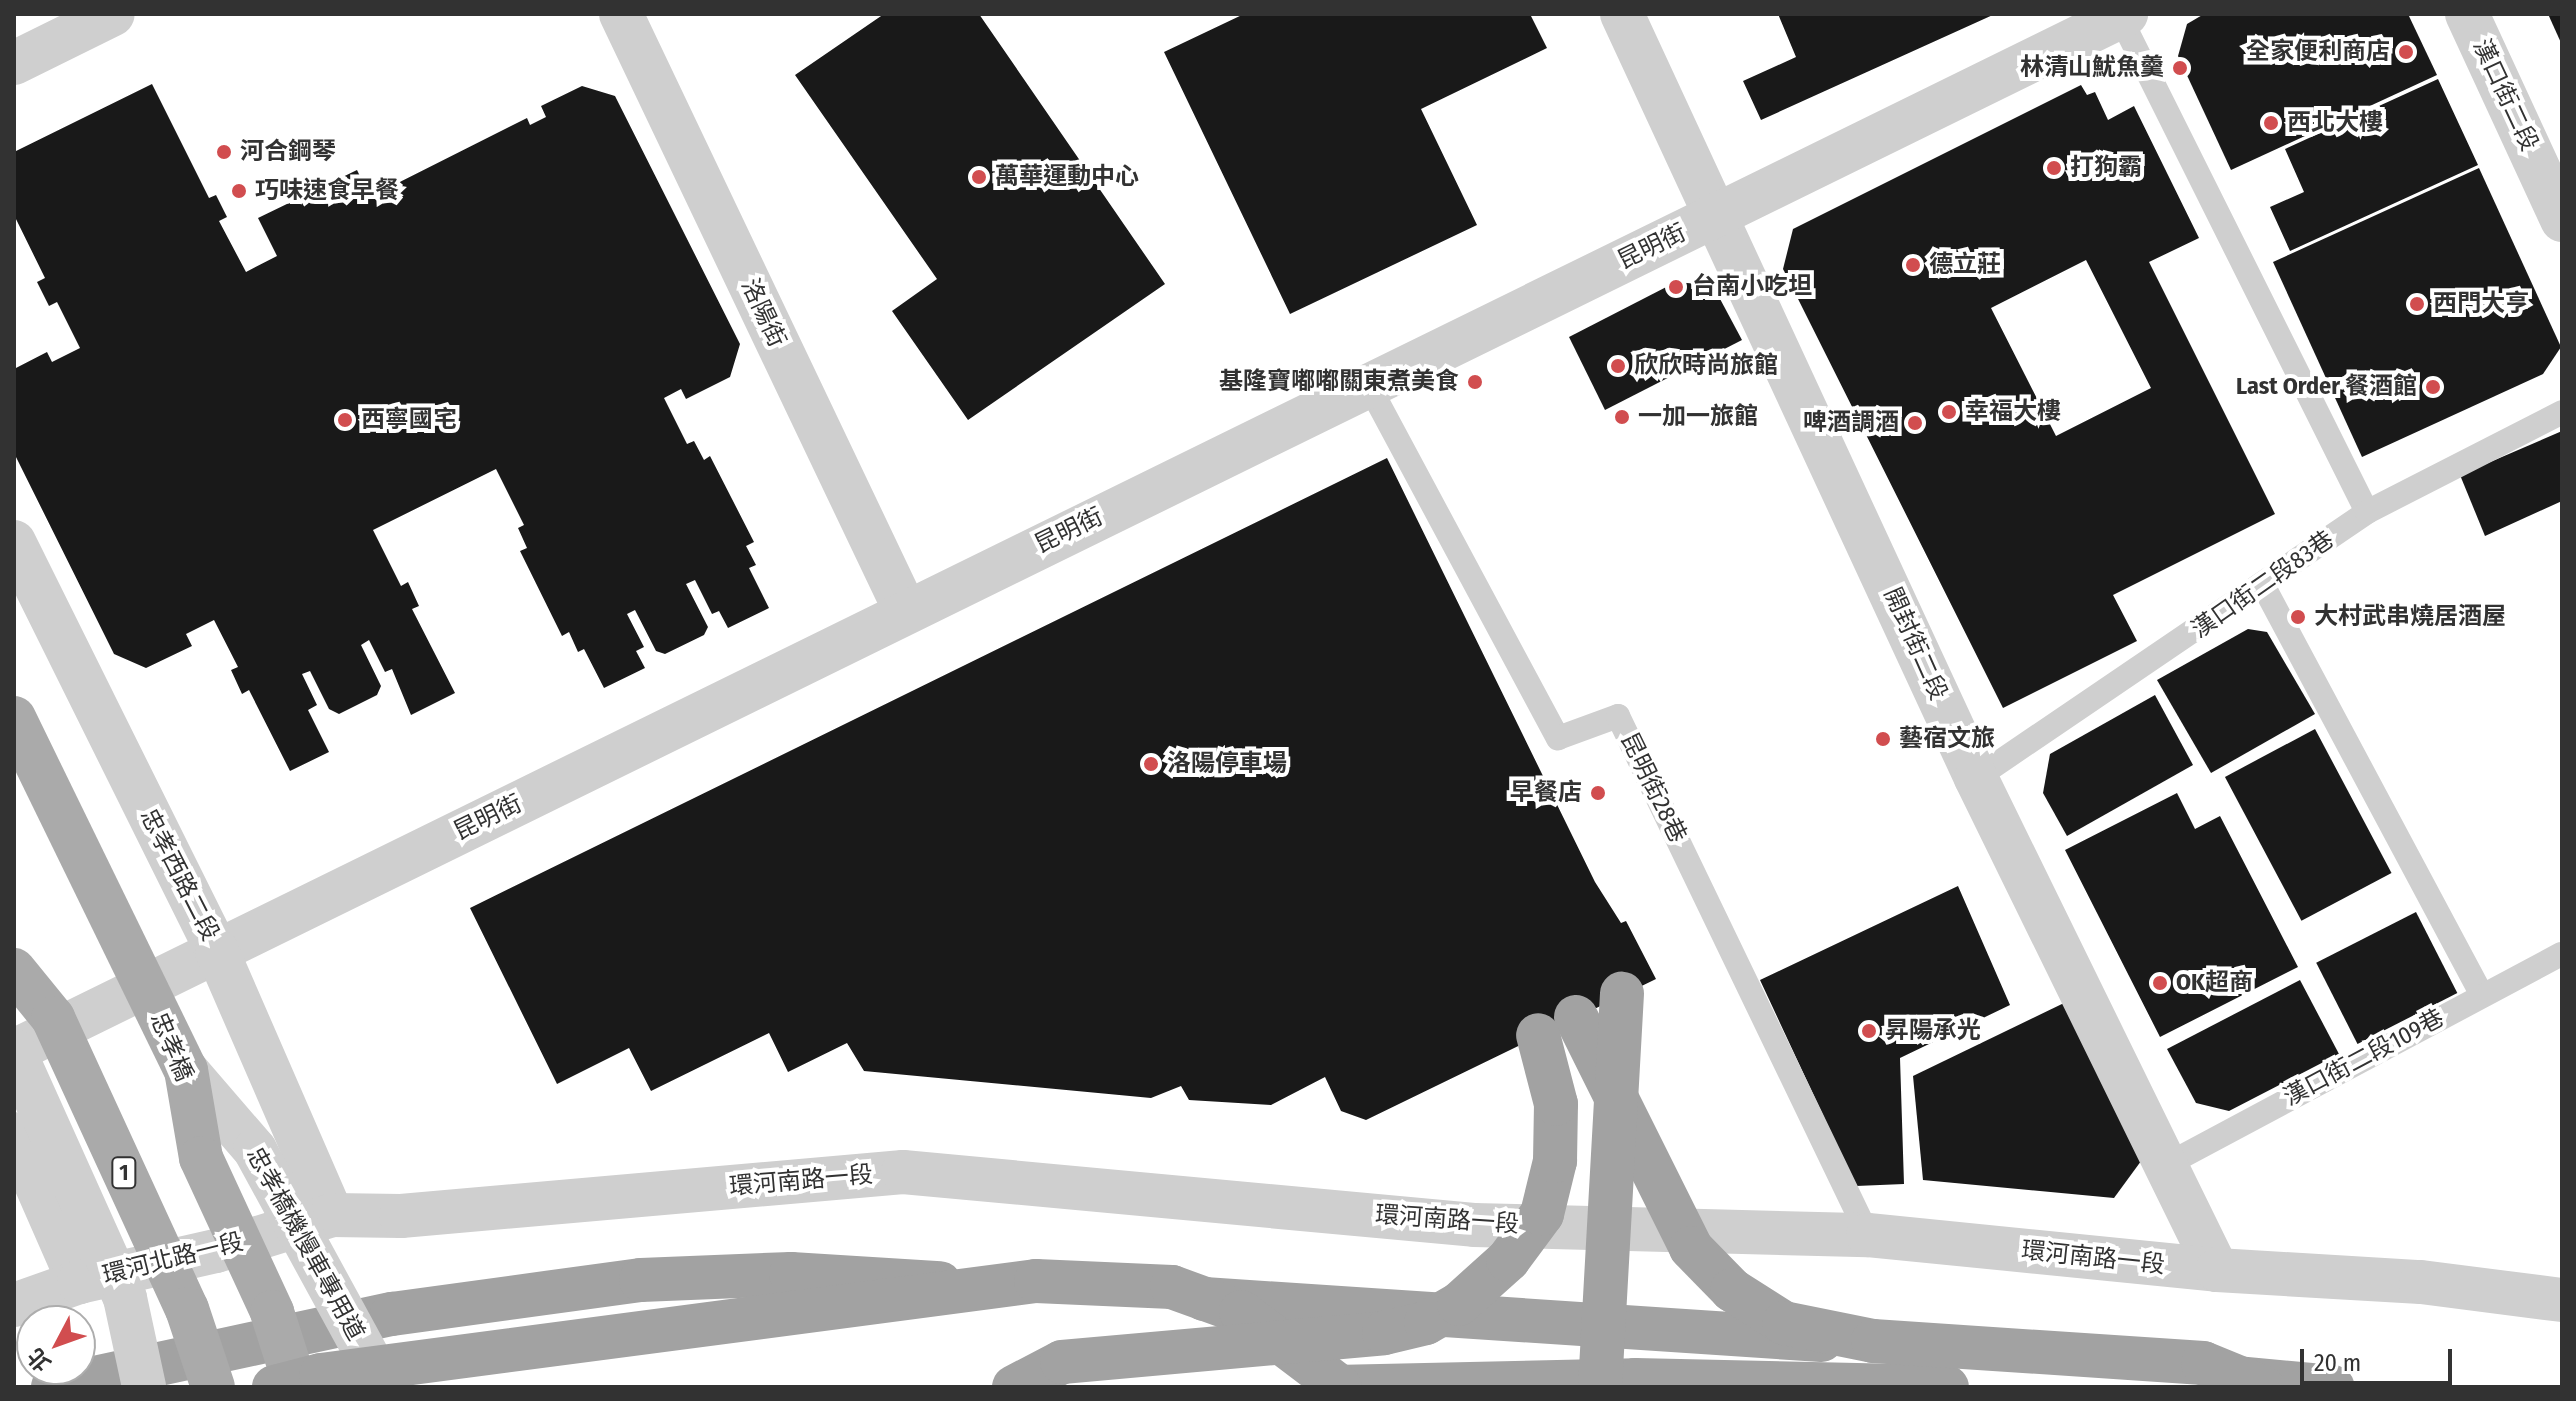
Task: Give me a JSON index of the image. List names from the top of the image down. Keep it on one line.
{"streets":{"main road":["忠孝橋","1"],"street":["漢口街二段","昆明街","洛陽街","開封街二段","忠孝西路二段","環河南路一段","忠孝橋機慢車專用道","環河北路一段"],"lane":["漢口街二段83巷","昆明街28巷","漢口街二段109巷"]},"crossings":[["昆明街","洛陽街"],["昆明街","開封街二段"],["昆明街","昆明街28巷"],["昆明街","忠孝西路二段"],["漢口街二段83巷","開封街二段"],["開封街二段","漢口街二段109巷"],["開封街二段","環河南路一段"],["昆明街28巷","環河南路一段"],["忠孝西路二段","環河南路一段"],["忠孝西路二段","環河北路一段"],["忠孝橋","忠孝橋機慢車專用道"],["環河南路一段","環河北路一段"]],"places":["全家便利商店","林清山魷魚羹","西北大樓","河合鋼琴","打狗霸","萬華運動中心","巧味速食早餐","德立莊","台南小吃坦","西門大亨","欣欣時尚旅館","基隆寶嘟嘟關東煮美食","Last Order 餐酒館","幸福大樓","一加一旅館","西寧國宅","啤酒調酒","大村武串燒居酒屋","藝宿文旅","洛陽停車場","早餐店","OK超商","昇陽承光"],"scale_bar":"20 m","north":"bottom left"}
